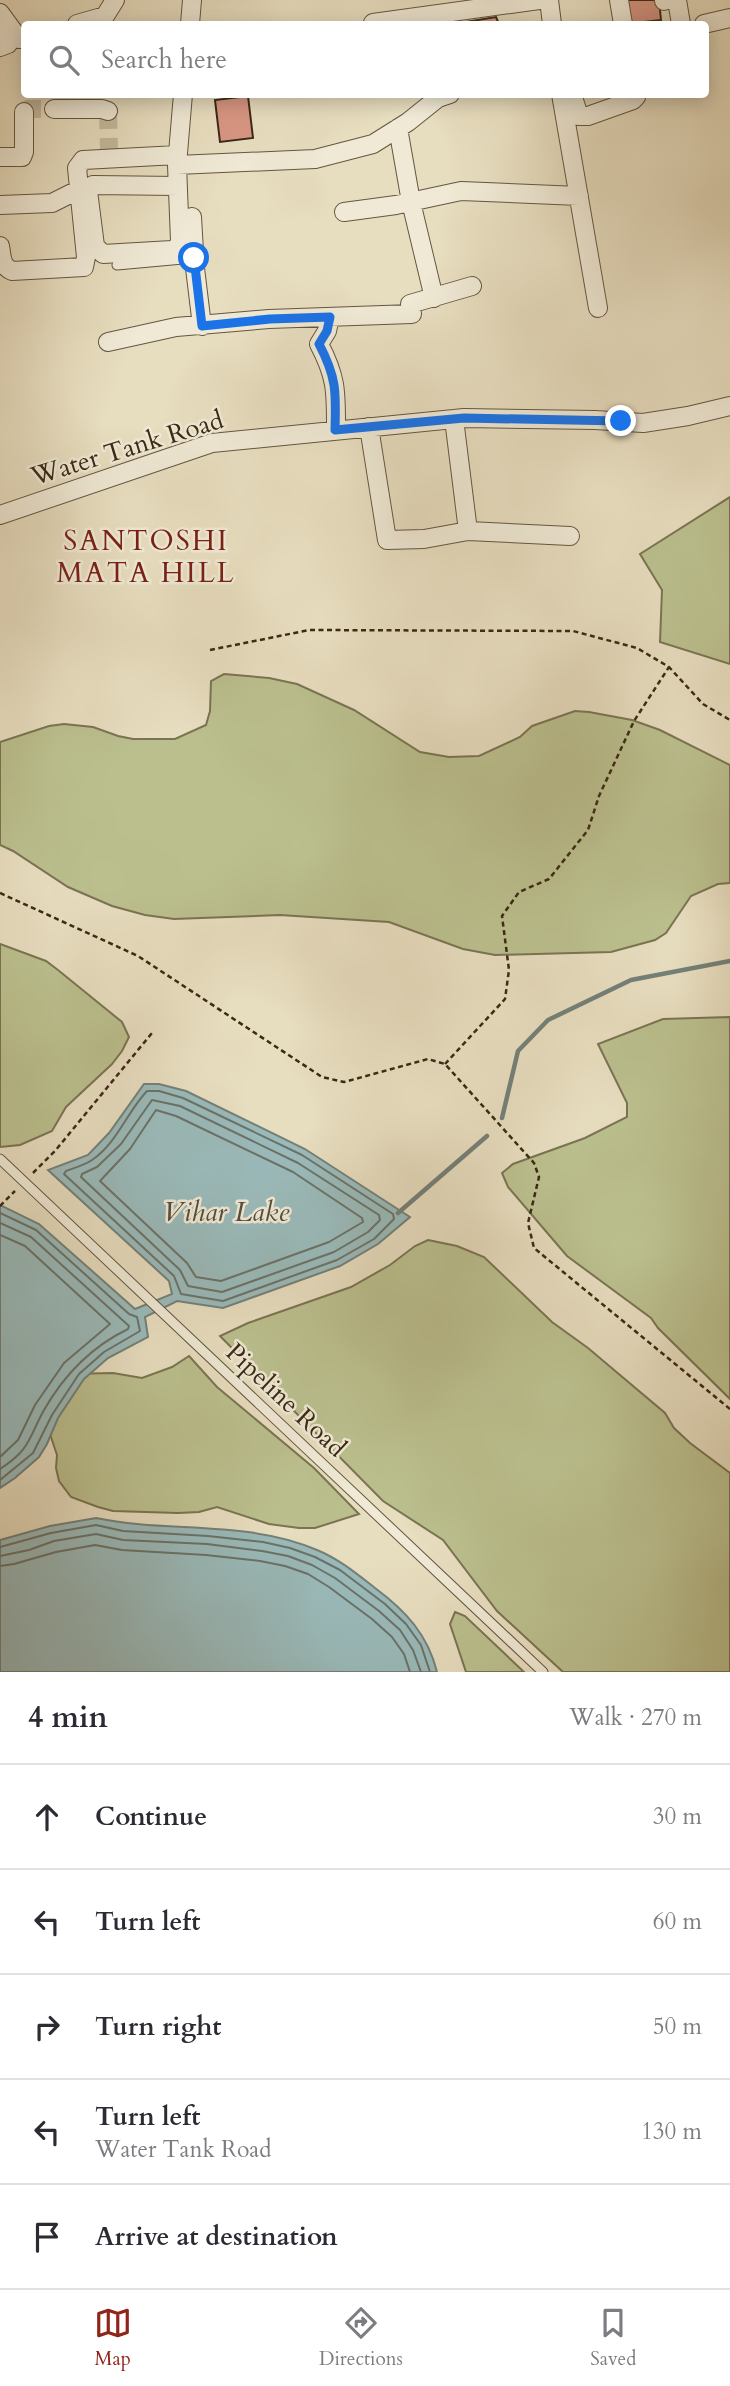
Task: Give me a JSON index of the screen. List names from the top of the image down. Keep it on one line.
{"streets":{"street":["Water Tank Road"],"lane":["Pipeline Road"]},"districts":["SANTOSHI MATA HILL"],"water":["Vihar Lake"],"page":{"search":"Search here","heading":["4 min","Walk · 270 m"],"list":[["Continue","30 m"],["Turn left","60 m"],["Turn right","50 m"],["Turn left","Water Tank Road","130 m"],"Arrive at destination"],"nav":["Map","Directions","Saved"]}}
